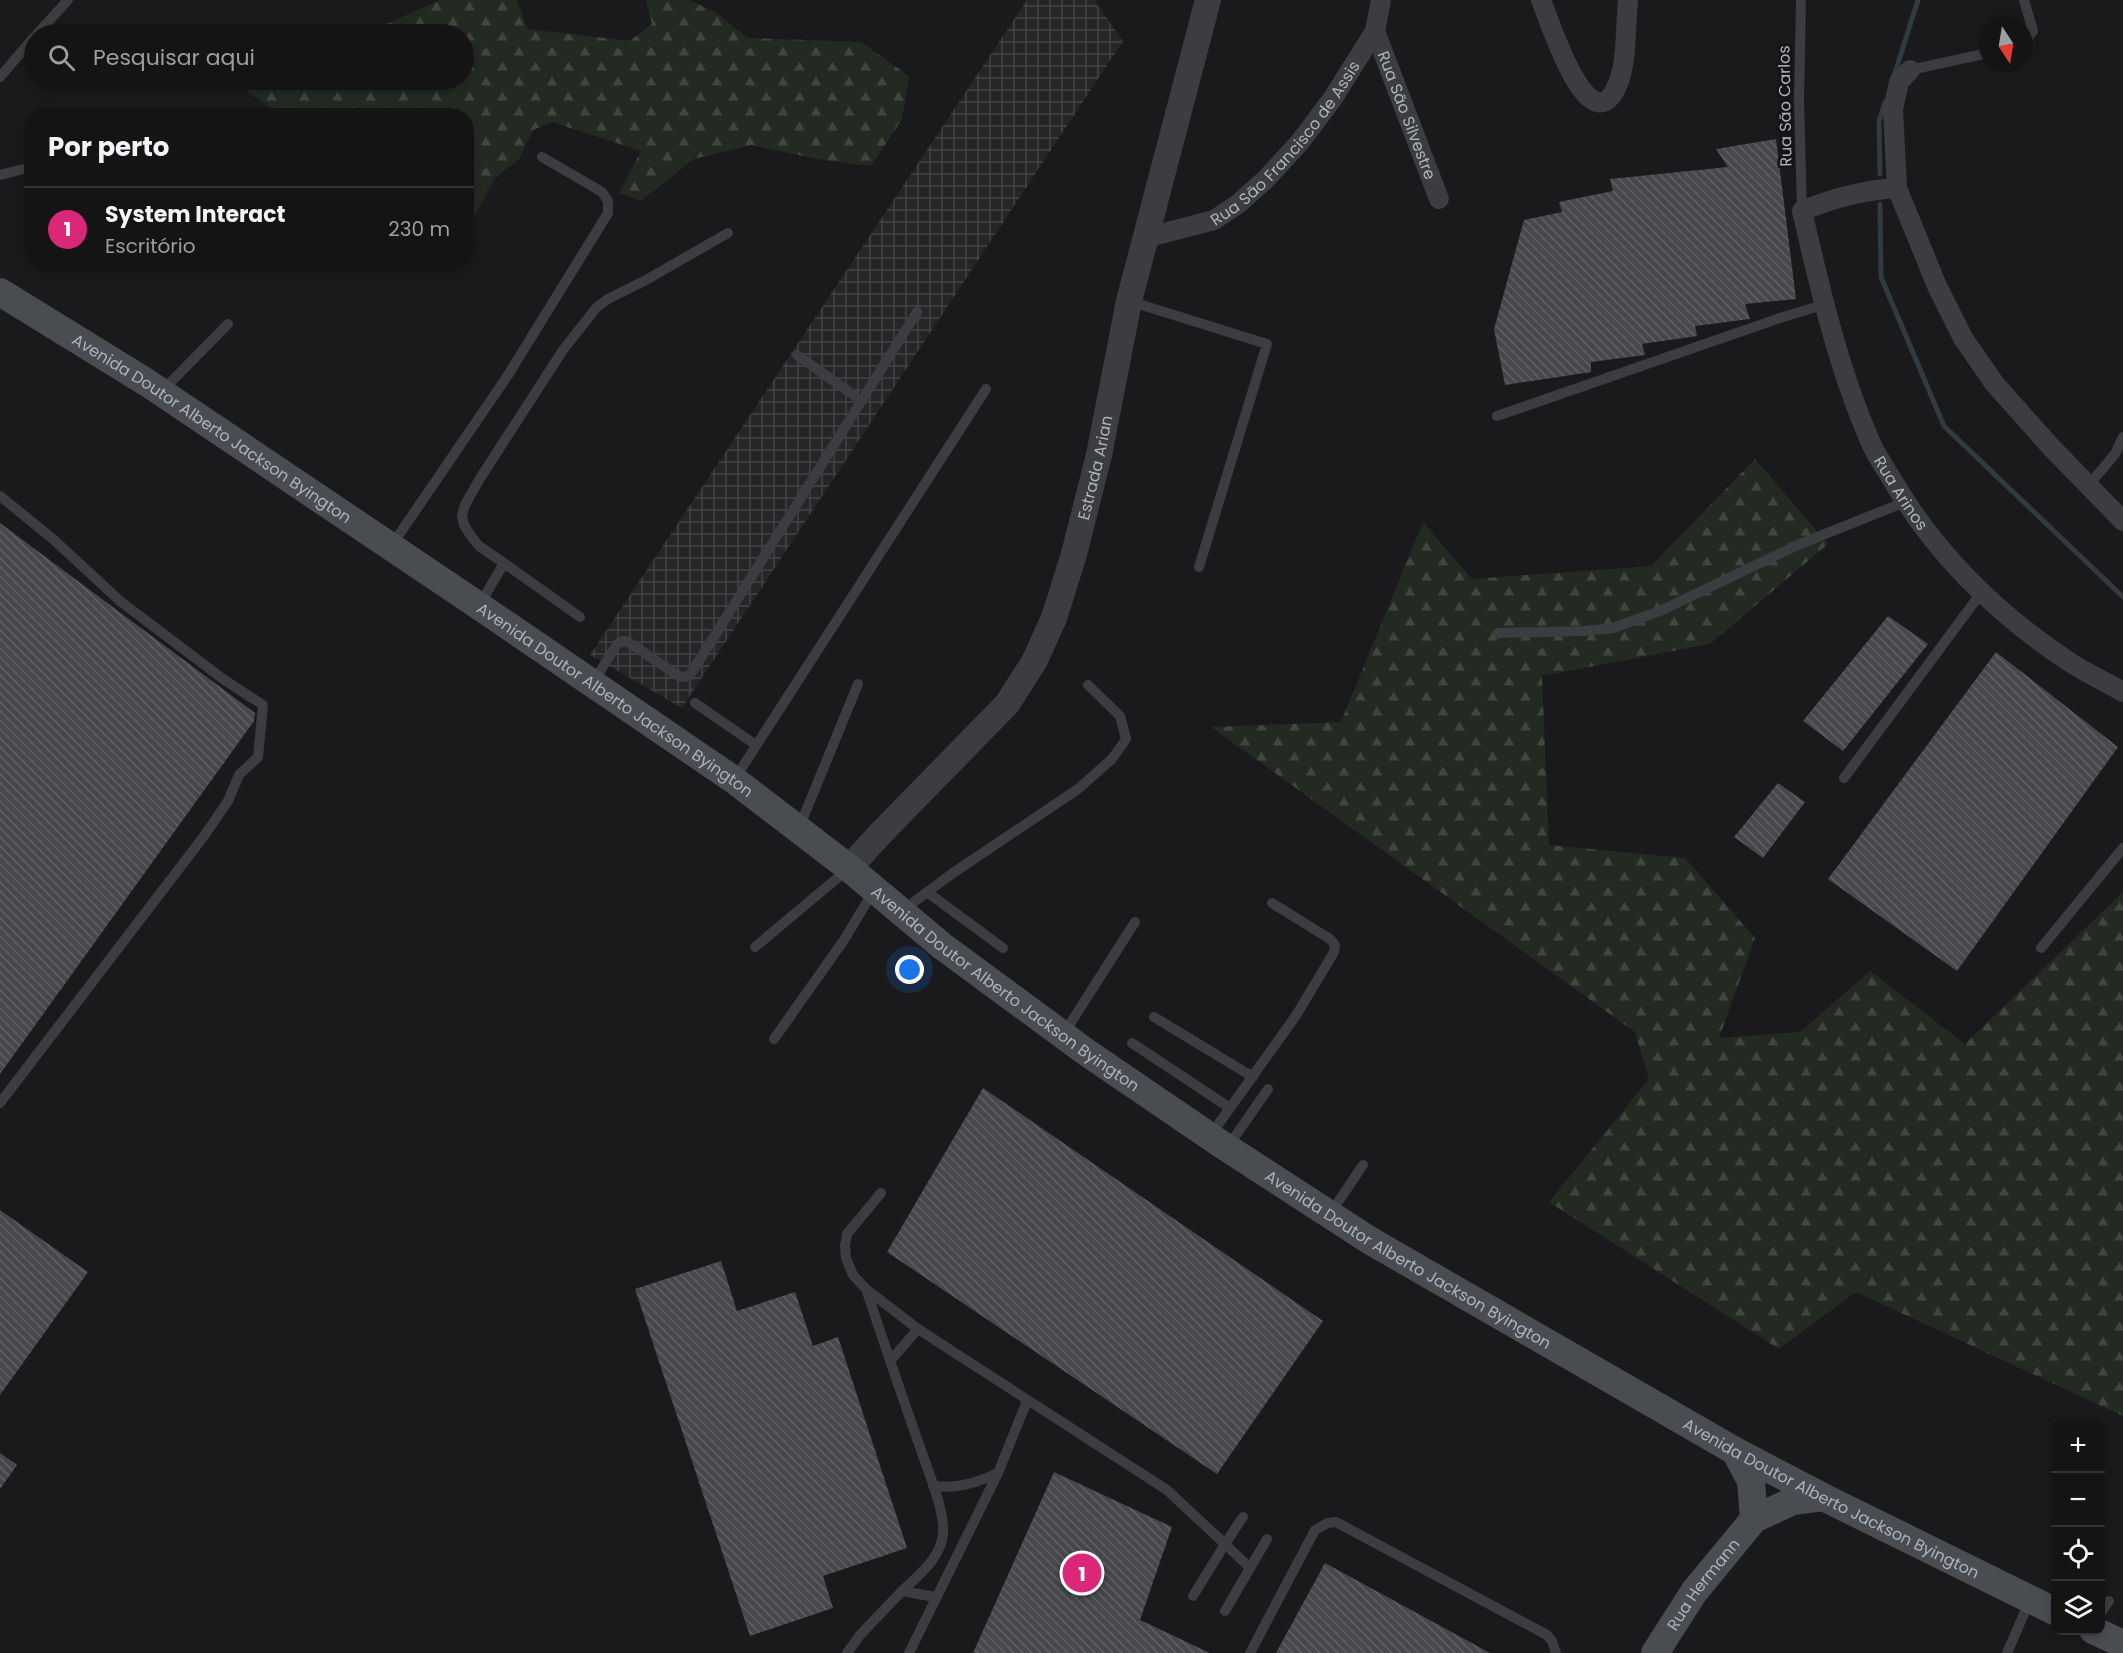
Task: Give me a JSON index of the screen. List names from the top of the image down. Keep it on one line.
{"streets":{"main road":["Avenida Doutor Alberto Jackson Byington","Rua Hermann"],"street":["Rua São Silvestre","Rua São Francisco de Assis","Estrada Arian","Rua Arinos"],"lane":["Rua São Carlos"]},"crossings":[["Rua São Carlos","Rua Arinos"],["Rua São Silvestre","Rua São Francisco de Assis"],["Rua São Francisco de Assis","Estrada Arian"],["Avenida Doutor Alberto Jackson Byington","Estrada Arian"],["Avenida Doutor Alberto Jackson Byington","Rua Hermann"]],"north":"bottom","page":{"search":"Pesquisar aqui","heading":"Por perto","list":[{"mark":"1","name":"System Interact","note":"Escritório","value":"230 m"}],"map_buttons":["+","−"],"pins":"1"}}
